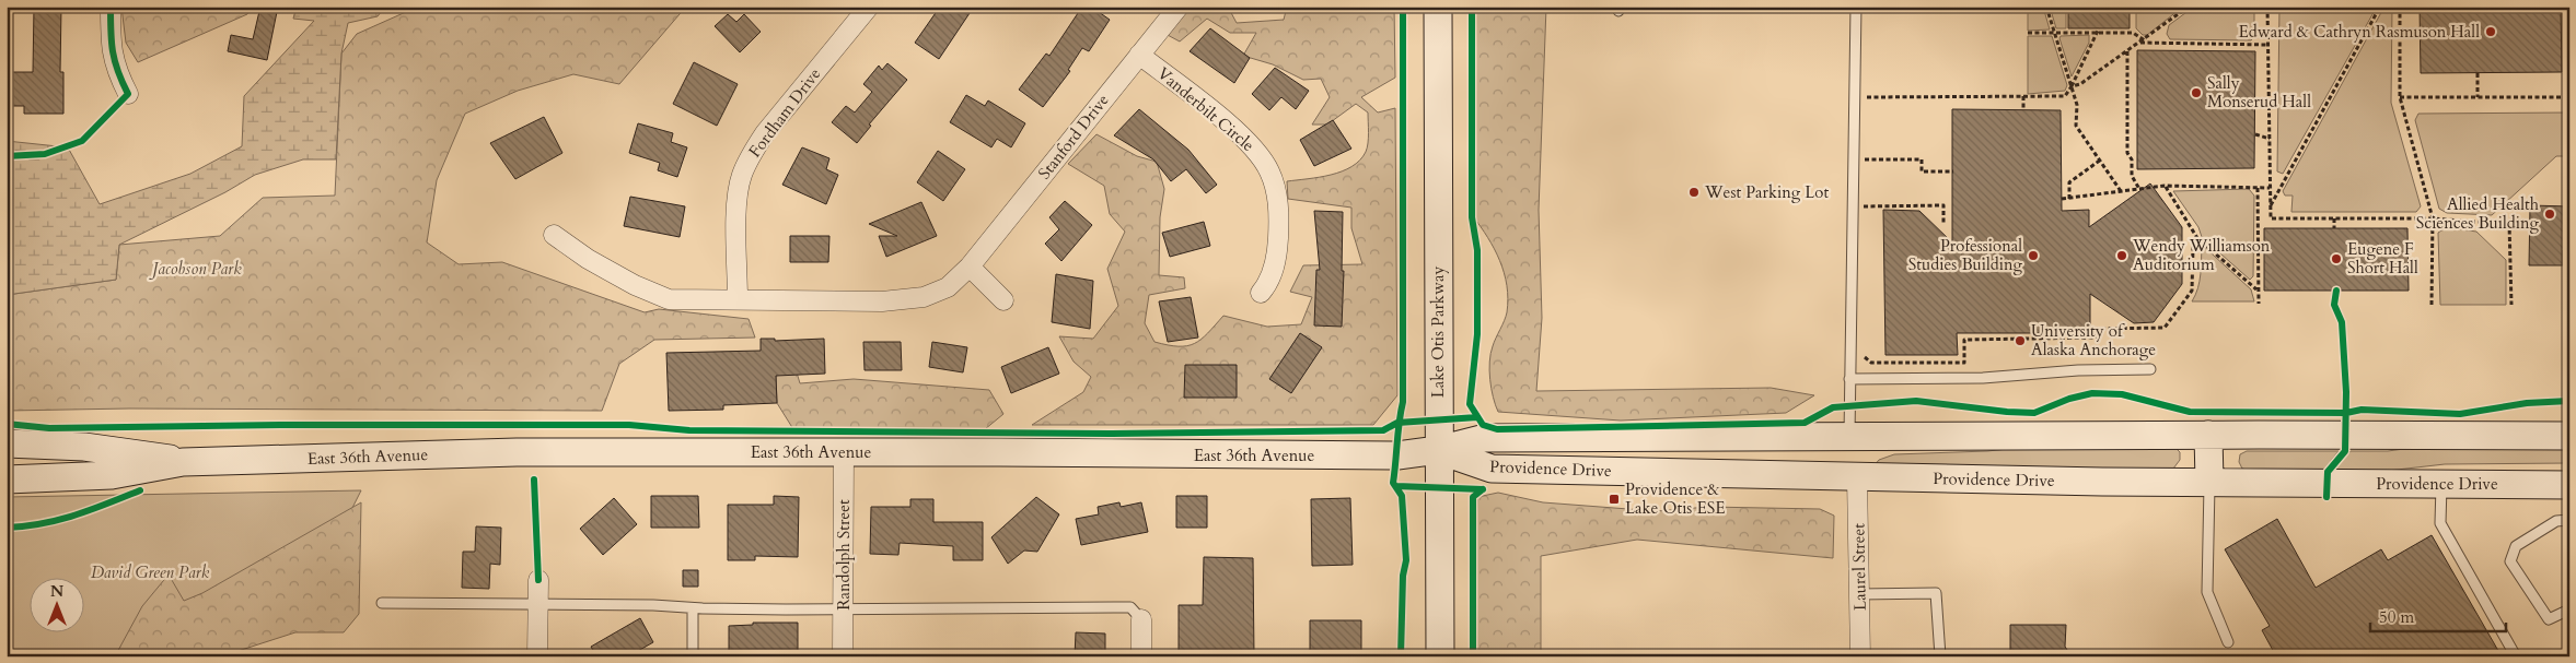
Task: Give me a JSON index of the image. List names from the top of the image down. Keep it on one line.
{"streets":{"main road":["Lake Otis Parkway","East 36th Avenue","Providence Drive"],"street":["Vanderbilt Circle","Fordham Drive","Stanford Drive","Randolph Street","Laurel Street"]},"crossings":[["Vanderbilt Circle","Stanford Drive"],["Fordham Drive","Stanford Drive"],["Lake Otis Parkway","East 36th Avenue"],["Lake Otis Parkway","Providence Drive"],["East 36th Avenue","Providence Drive"],["East 36th Avenue","Randolph Street"],["Providence Drive","Laurel Street"]],"parks":["Jacobson Park","David Green Park"],"places":{"other":["Edward & Cathryn Rasmuson Hall","Sally Monserud Hall","West Parking Lot","Allied Health Sciences Building","Professional Studies Building","Wendy Williamson Auditorium","Eugene F Short Hall","University of Alaska Anchorage"],"transit":["Providence & Lake Otis ESE"]},"scale_bar":"50 m","north":"top"}
